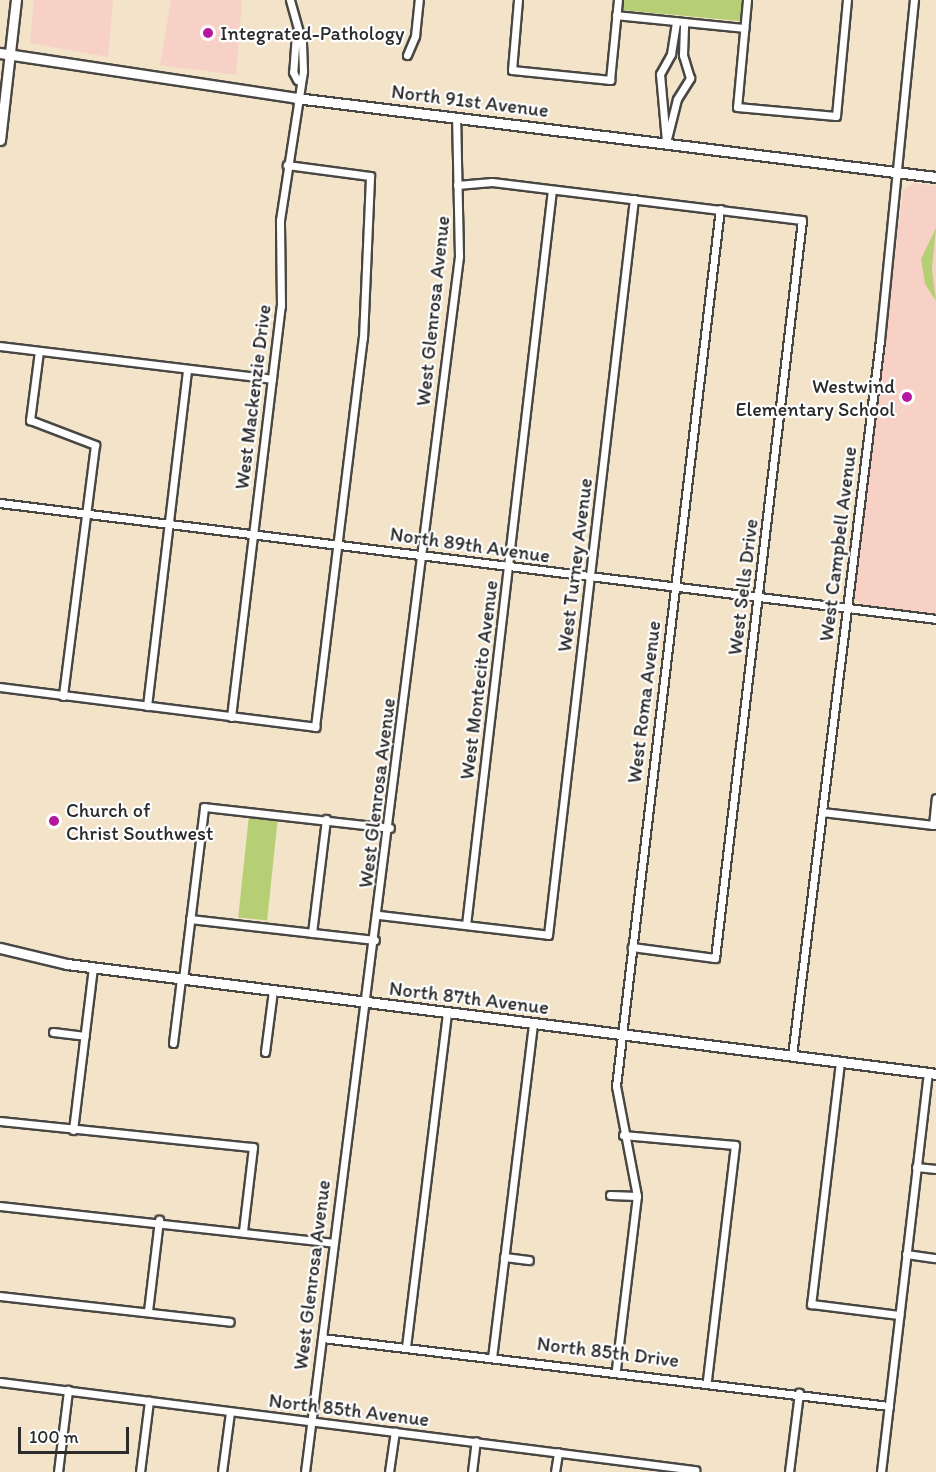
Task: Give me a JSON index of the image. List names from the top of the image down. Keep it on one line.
{"streets":{"main road":["North 91st Avenue","North 87th Avenue"],"street":["West Glenrosa Avenue","West Mackenzie Drive","West Campbell Avenue","North 89th Avenue","West Turney Avenue","West Sells Drive","West Montecito Avenue","West Roma Avenue","North 85th Drive","North 85th Avenue"]},"crossings":[["North 91st Avenue","West Glenrosa Avenue"],["North 91st Avenue","West Mackenzie Drive"],["North 91st Avenue","West Campbell Avenue"],["West Glenrosa Avenue","North 89th Avenue"],["West Glenrosa Avenue","North 87th Avenue"],["West Glenrosa Avenue","North 85th Drive"],["West Glenrosa Avenue","North 85th Avenue"],["West Mackenzie Drive","North 89th Avenue"],["West Campbell Avenue","North 89th Avenue"],["West Campbell Avenue","North 87th Avenue"],["North 89th Avenue","West Turney Avenue"],["North 89th Avenue","West Sells Drive"],["North 89th Avenue","West Montecito Avenue"],["North 89th Avenue","West Roma Avenue"],["West Turney Avenue","West Montecito Avenue"],["West Sells Drive","West Roma Avenue"],["West Roma Avenue","North 87th Avenue"],["West Roma Avenue","North 85th Drive"]],"places":["Integrated-Pathology","Westwind Elementary School","Church of Christ Southwest"],"scale_bar":"100 m"}
